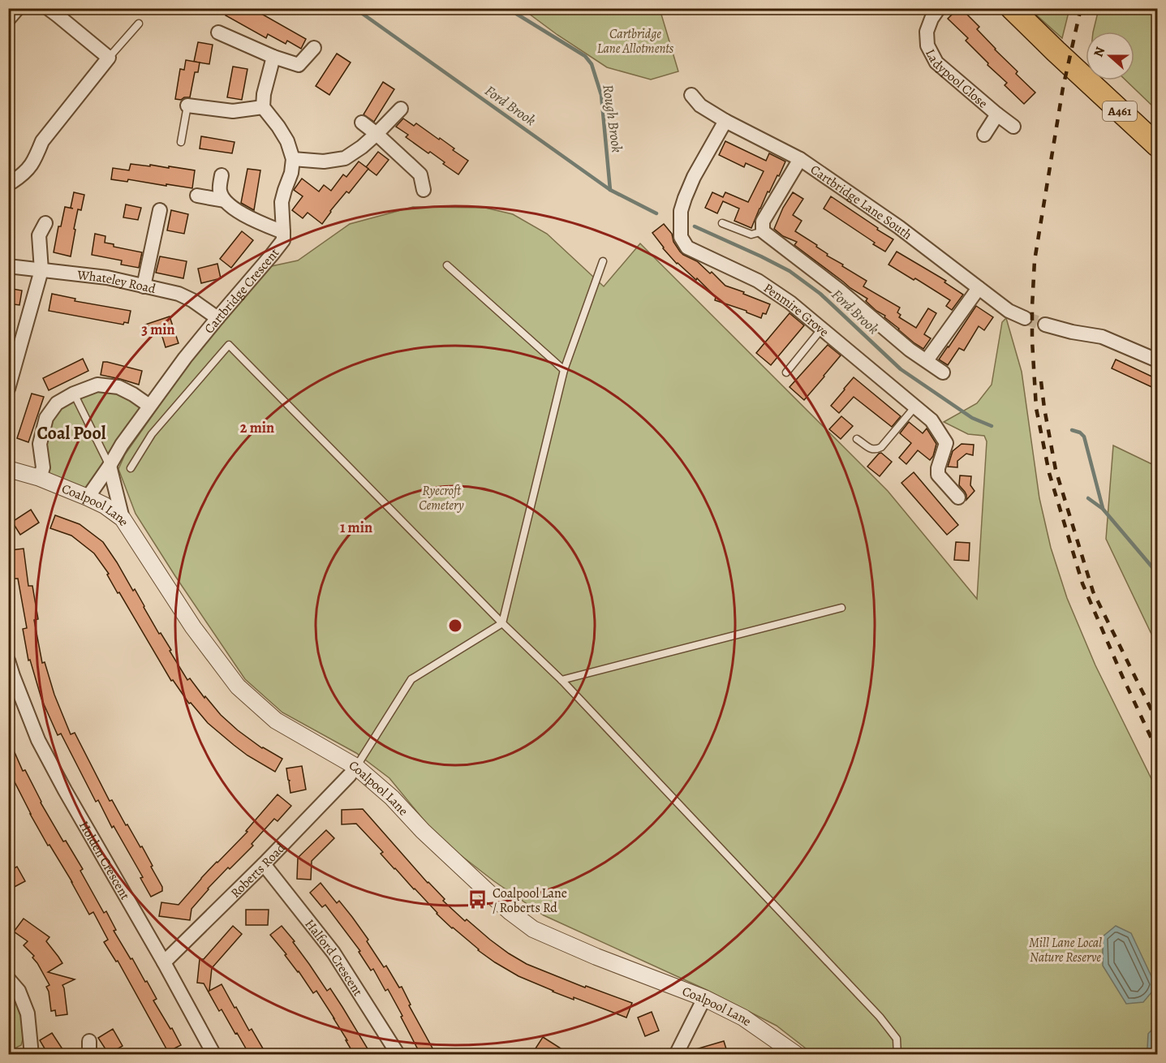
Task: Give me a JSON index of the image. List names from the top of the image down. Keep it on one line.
{"streets":{"highway":["A461"],"street":["Ladypool Close","Cartbridge Lane South","Whateley Road","Cartbridge Crescent","Penmire Grove","Coalpool Lane","Holden Crescent","Roberts Road","Halford Crescent"]},"crossings":[["Cartbridge Lane South","Penmire Grove"],["Whateley Road","Cartbridge Crescent"],["Cartbridge Crescent","Coalpool Lane"],["Coalpool Lane","Roberts Road"],["Holden Crescent","Roberts Road"],["Roberts Road","Halford Crescent"]],"districts":["Coal Pool"],"water":["Ford Brook","Rough Brook"],"parks":["Cartbridge Lane Allotments","Ryecroft Cemetery","Mill Lane Local Nature Reserve"],"places":{"bus stop":["Coalpool Lane / Roberts Rd"]},"north":"left","rings":["3 min","2 min","1 min"]}
